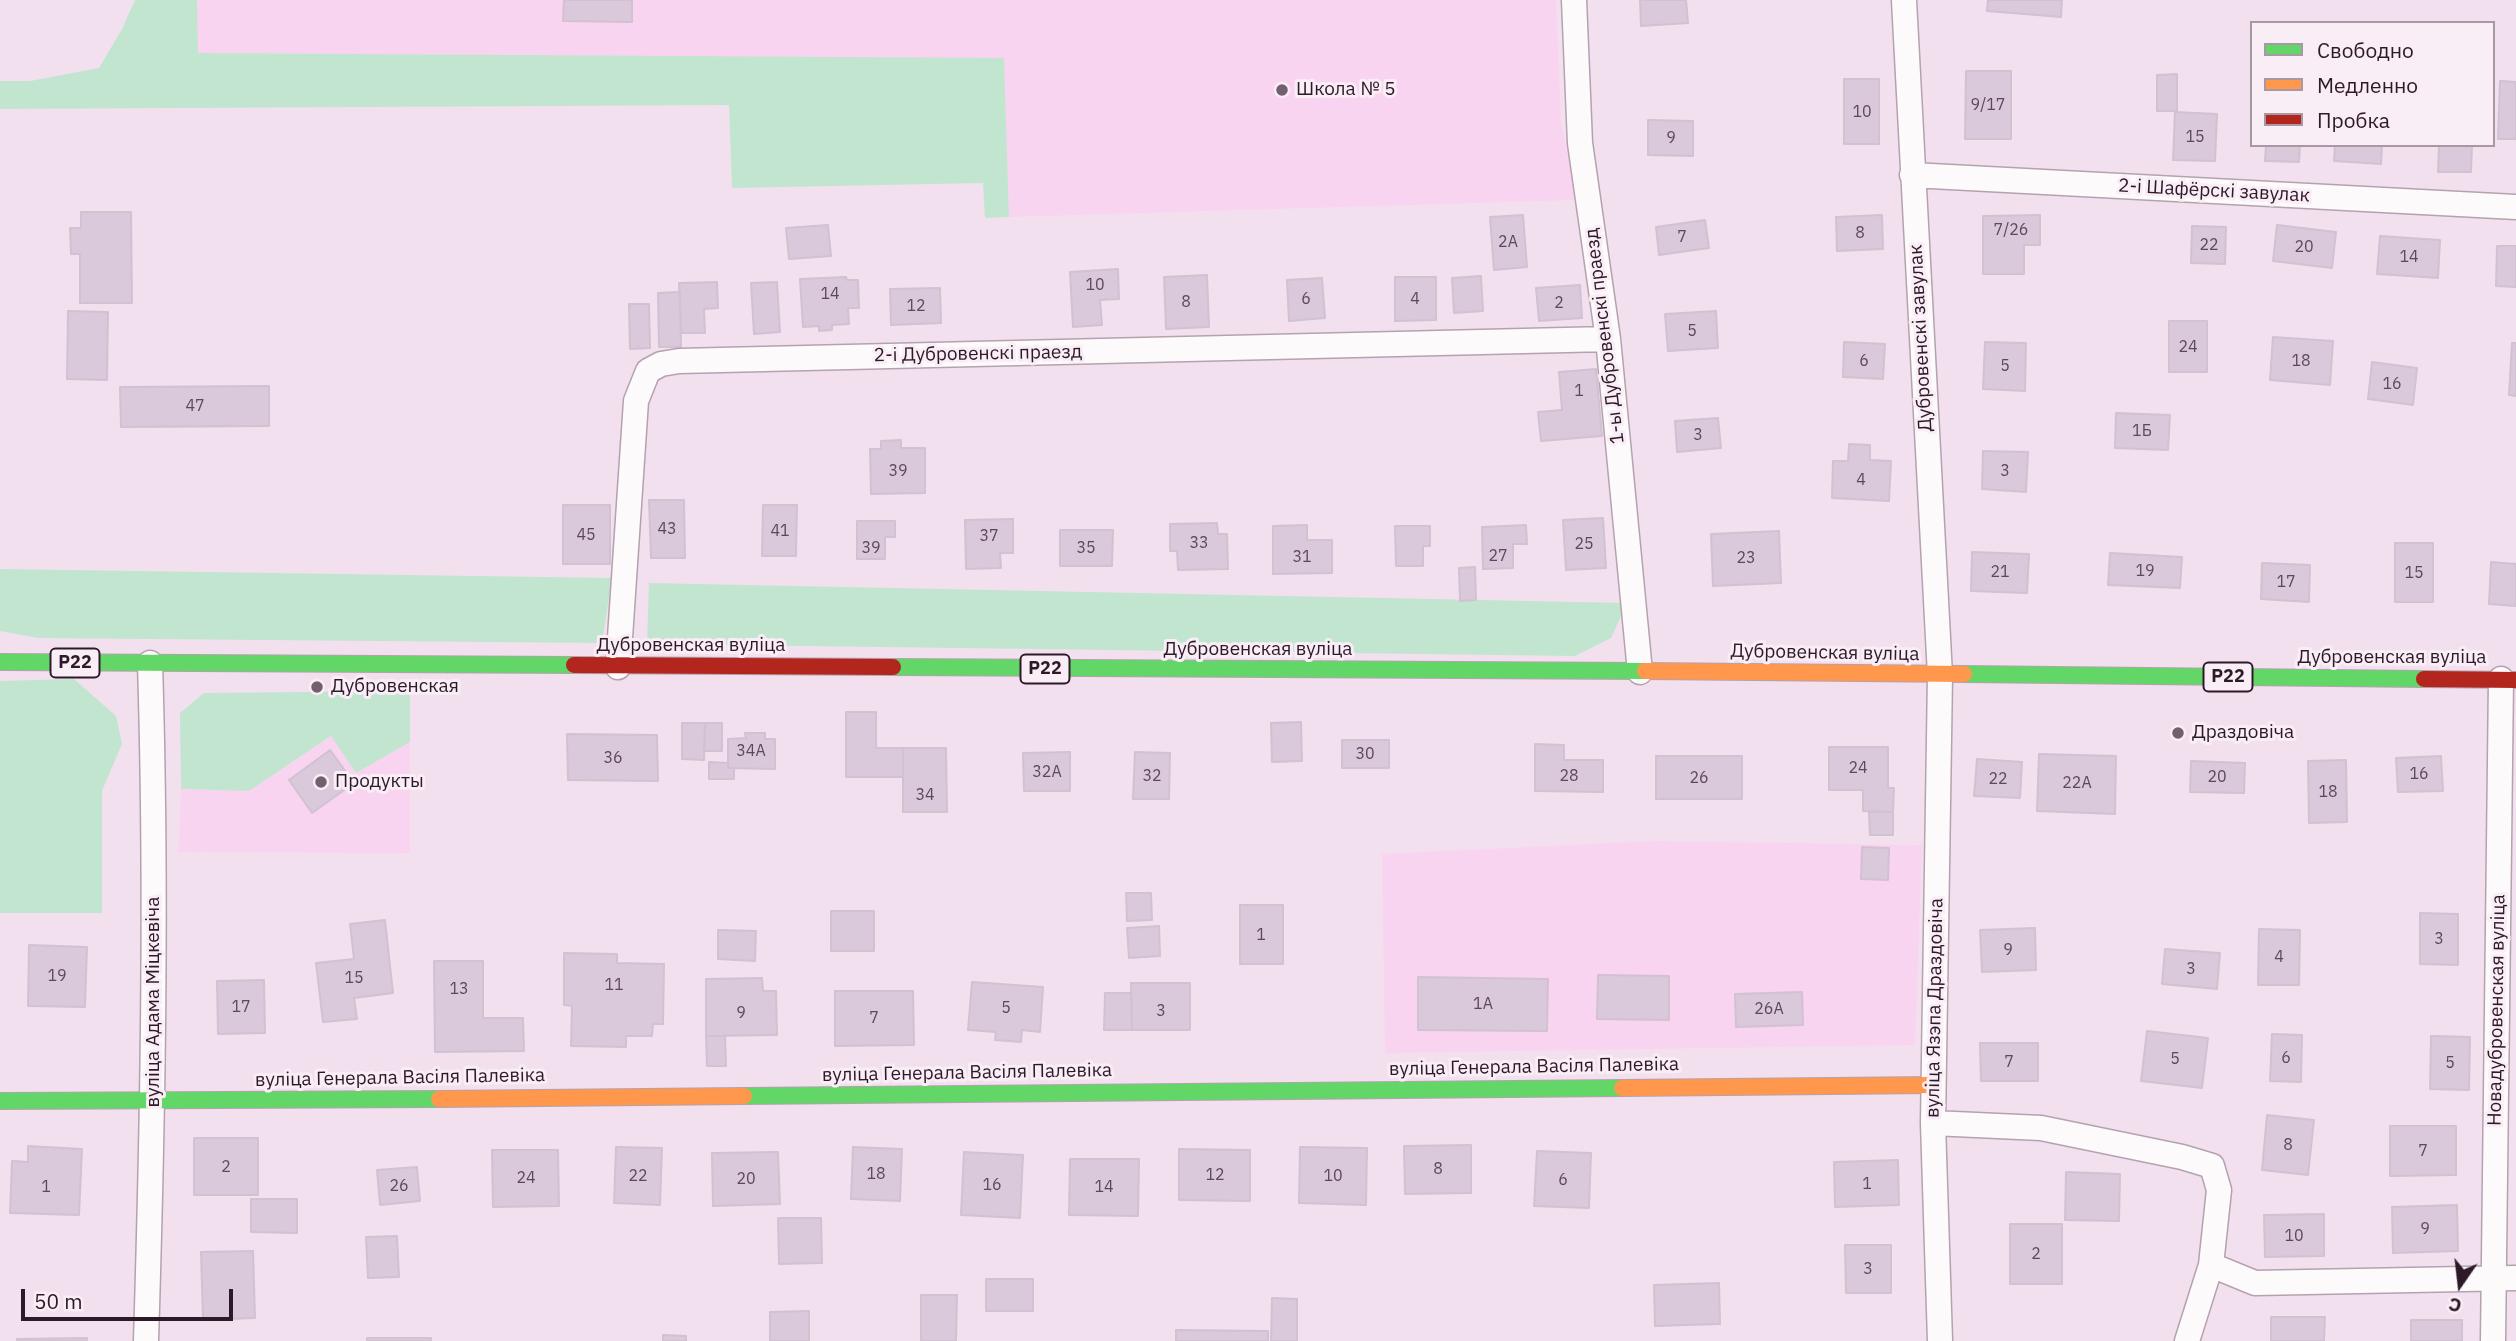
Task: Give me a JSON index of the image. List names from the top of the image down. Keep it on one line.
{"streets":{"main road":["Дубровенская вуліца","Р22","вуліца Генерала Васіля Палевіка"],"street":["2-і Шафёрскі завулак","1-ы Дубровенскі праезд","Дубровенскі завулак","2-і Дубровенскі праезд","вуліца Адама Міцкевіча","вуліца Язэпа Драздовіча","Новадубровенская вуліца"]},"crossings":[["2-і Шафёрскі завулак","Дубровенскі завулак"],["1-ы Дубровенскі праезд","2-і Дубровенскі праезд"],["1-ы Дубровенскі праезд","Дубровенская вуліца"],["Дубровенскі завулак","Дубровенская вуліца"],["Дубровенскі завулак","вуліца Язэпа Драздовіча"],["2-і Дубровенскі праезд","Дубровенская вуліца"],["Дубровенская вуліца","вуліца Адама Міцкевіча"],["Дубровенская вуліца","вуліца Язэпа Драздовіча"],["Дубровенская вуліца","Новадубровенская вуліца"],["вуліца Адама Міцкевіча","вуліца Генерала Васіля Палевіка"],["вуліца Язэпа Драздовіча","вуліца Генерала Васіля Палевіка"]],"places":["Школа № 5","Дубровенская","Драздовіча","Продукты"],"house_numbers":["9/17","10","15","9","7/26","8","7","2А","22","20","14","10","14","6","4","8","2","12","5","24","6","18","5","16","1","47","1Б","3","39","3","4","43","41","45","37","33","25","39","35","27","31","23","19","21","15","17","34А","30","36","24","32А","16","32","28","20","26","22","22А","18","34","1","3","9","4","3","19","15","11","13","1А","17","5","26А","3","9","7","6","5","7","5","8","7","2","8","18","12","22","10","24","20","6","1","16","26","1","14","9","10","2","3"],"legend":["Свободно","Медленно","Пробка"],"scale_bar":"50 m","north":"bottom"}
